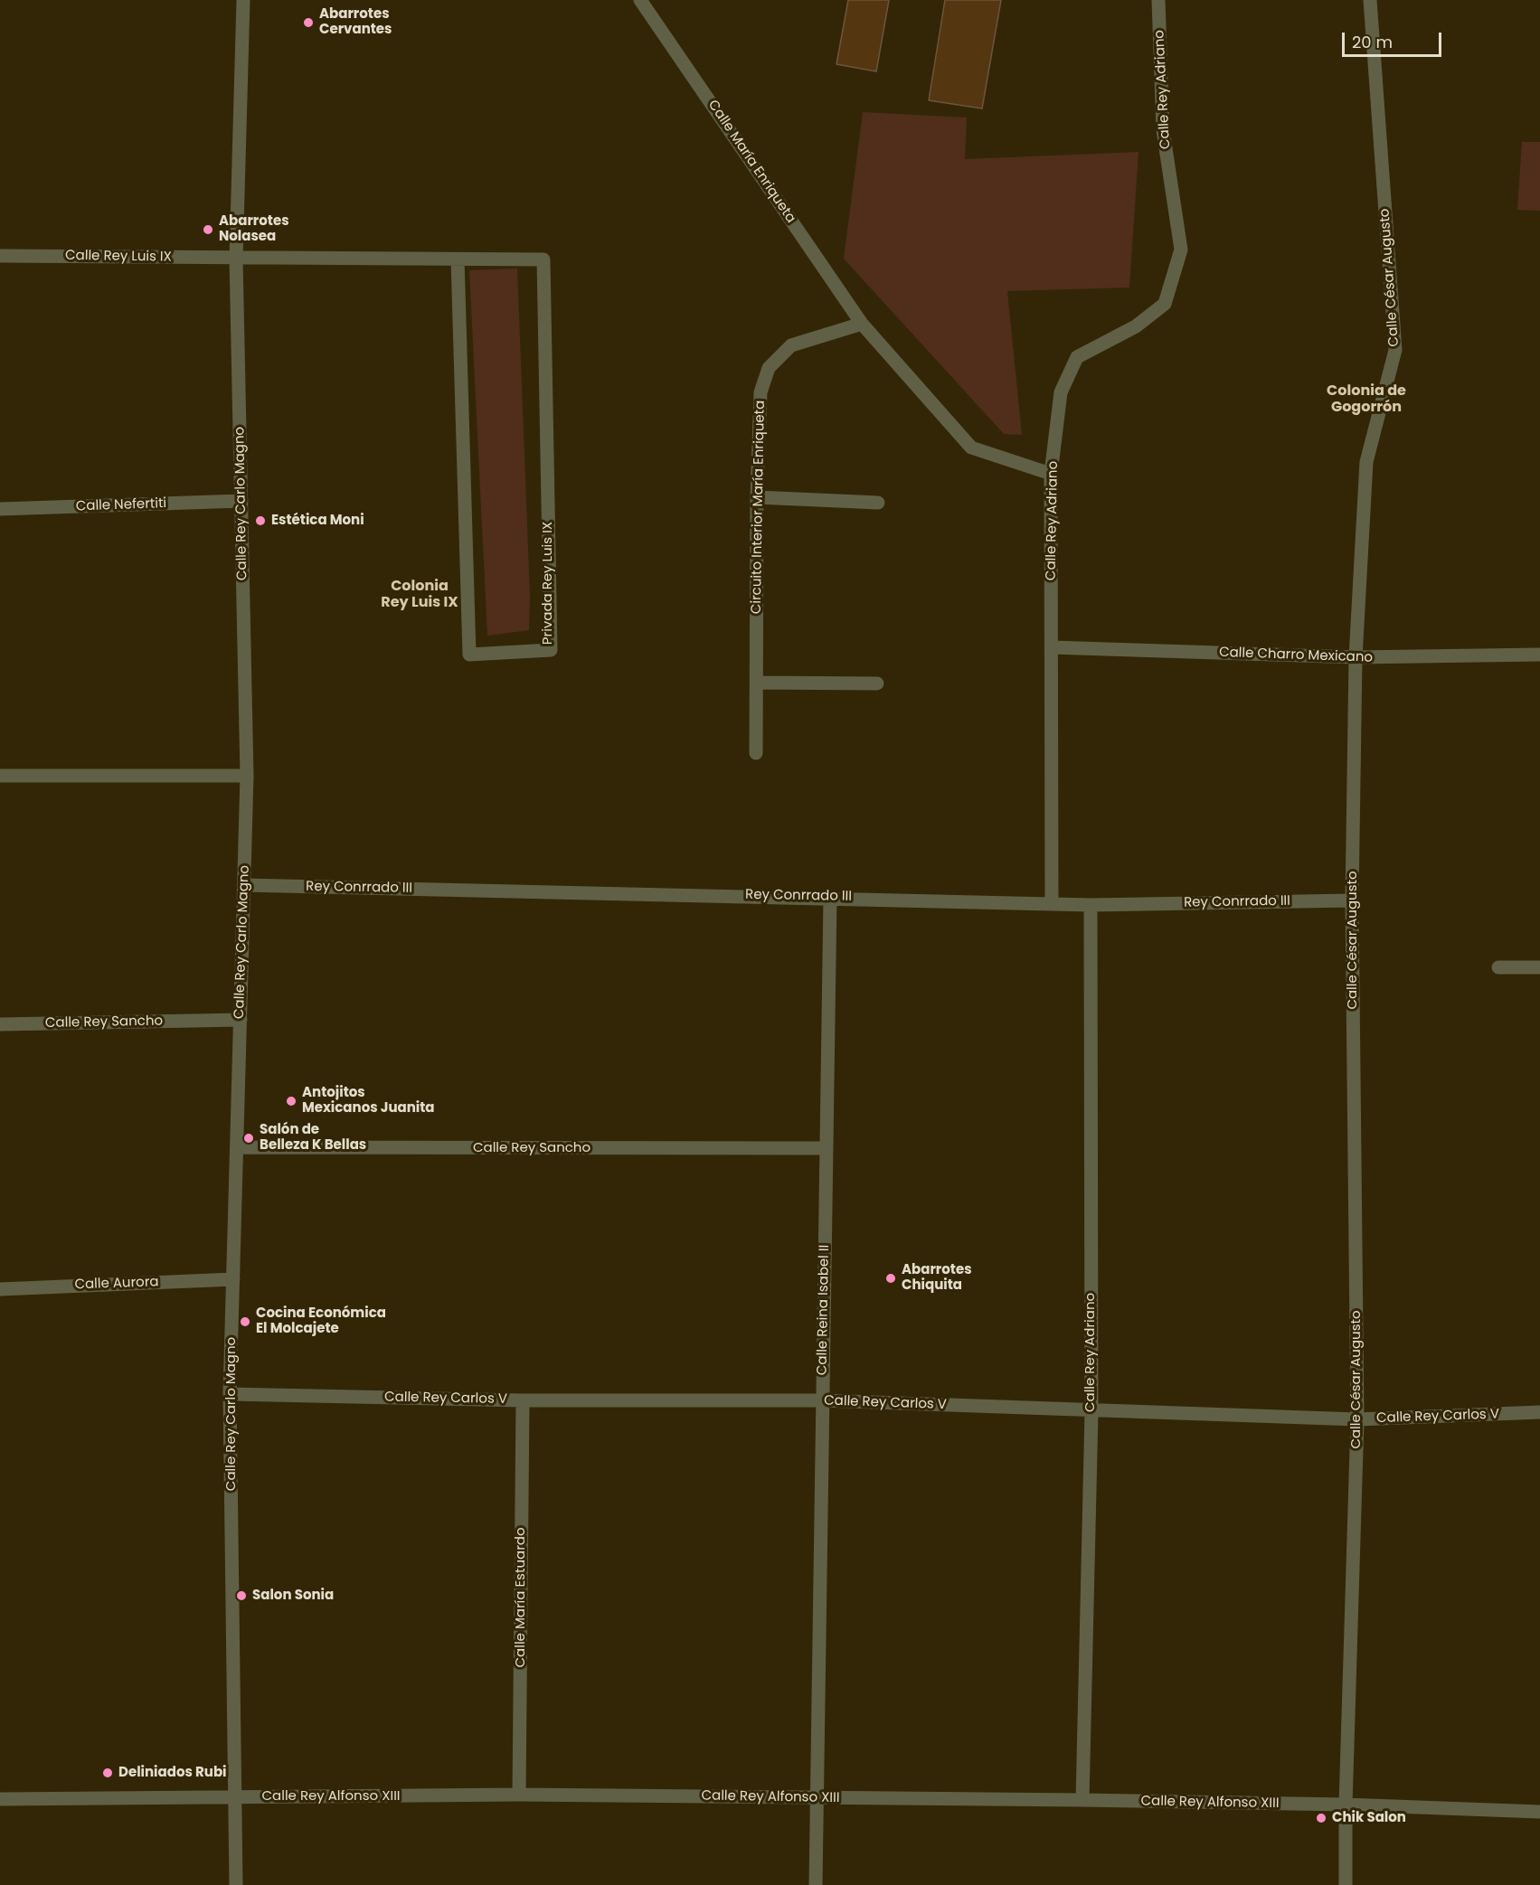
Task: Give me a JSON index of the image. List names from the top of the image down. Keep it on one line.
{"streets":{"street":["Calle Rey Adriano","Calle María Enriqueta","Calle Rey Luis IX","Calle César Augusto","Calle Rey Carlo Magno","Calle Nefertiti","Circuito Interior María Enriqueta","Privada Rey Luis IX","Calle Charro Mexicano","Rey Conrrado III","Calle Rey Sancho","Calle Aurora","Calle Reina Isabel II","Calle Rey Carlos V","Calle María Estuardo","Calle Rey Alfonso XIII"]},"crossings":[["Calle Rey Adriano","Calle María Enriqueta"],["Calle Rey Adriano","Calle Charro Mexicano"],["Calle Rey Adriano","Rey Conrrado III"],["Calle Rey Adriano","Calle Rey Carlos V"],["Calle Rey Adriano","Calle Rey Alfonso XIII"],["Calle María Enriqueta","Circuito Interior María Enriqueta"],["Calle Rey Luis IX","Calle Rey Carlo Magno"],["Calle Rey Luis IX","Privada Rey Luis IX"],["Calle César Augusto","Calle Charro Mexicano"],["Calle César Augusto","Rey Conrrado III"],["Calle César Augusto","Calle Rey Carlos V"],["Calle César Augusto","Calle Rey Alfonso XIII"],["Calle Rey Carlo Magno","Calle Nefertiti"],["Calle Rey Carlo Magno","Privada Rey Luis IX"],["Calle Rey Carlo Magno","Rey Conrrado III"],["Calle Rey Carlo Magno","Calle Rey Sancho"],["Calle Rey Carlo Magno","Calle Aurora"],["Calle Rey Carlo Magno","Calle Rey Carlos V"],["Calle Rey Carlo Magno","Calle Rey Alfonso XIII"],["Rey Conrrado III","Calle Reina Isabel II"],["Calle Rey Sancho","Calle Reina Isabel II"],["Calle Reina Isabel II","Calle Rey Carlos V"],["Calle Reina Isabel II","Calle Rey Alfonso XIII"],["Calle Rey Carlos V","Calle María Estuardo"],["Calle María Estuardo","Calle Rey Alfonso XIII"]],"districts":["Colonia de Gogorrón","Colonia Rey Luis IX"],"places":["Abarrotes Cervantes","Abarrotes Nolasea","Estética Moni","Antojitos Mexicanos Juanita","Salón de Belleza K Bellas","Abarrotes Chiquita","Cocina Económica El Molcajete","Salon Sonia","Deliniados Rubi","Chik Salon"],"scale_bar":"20 m"}
